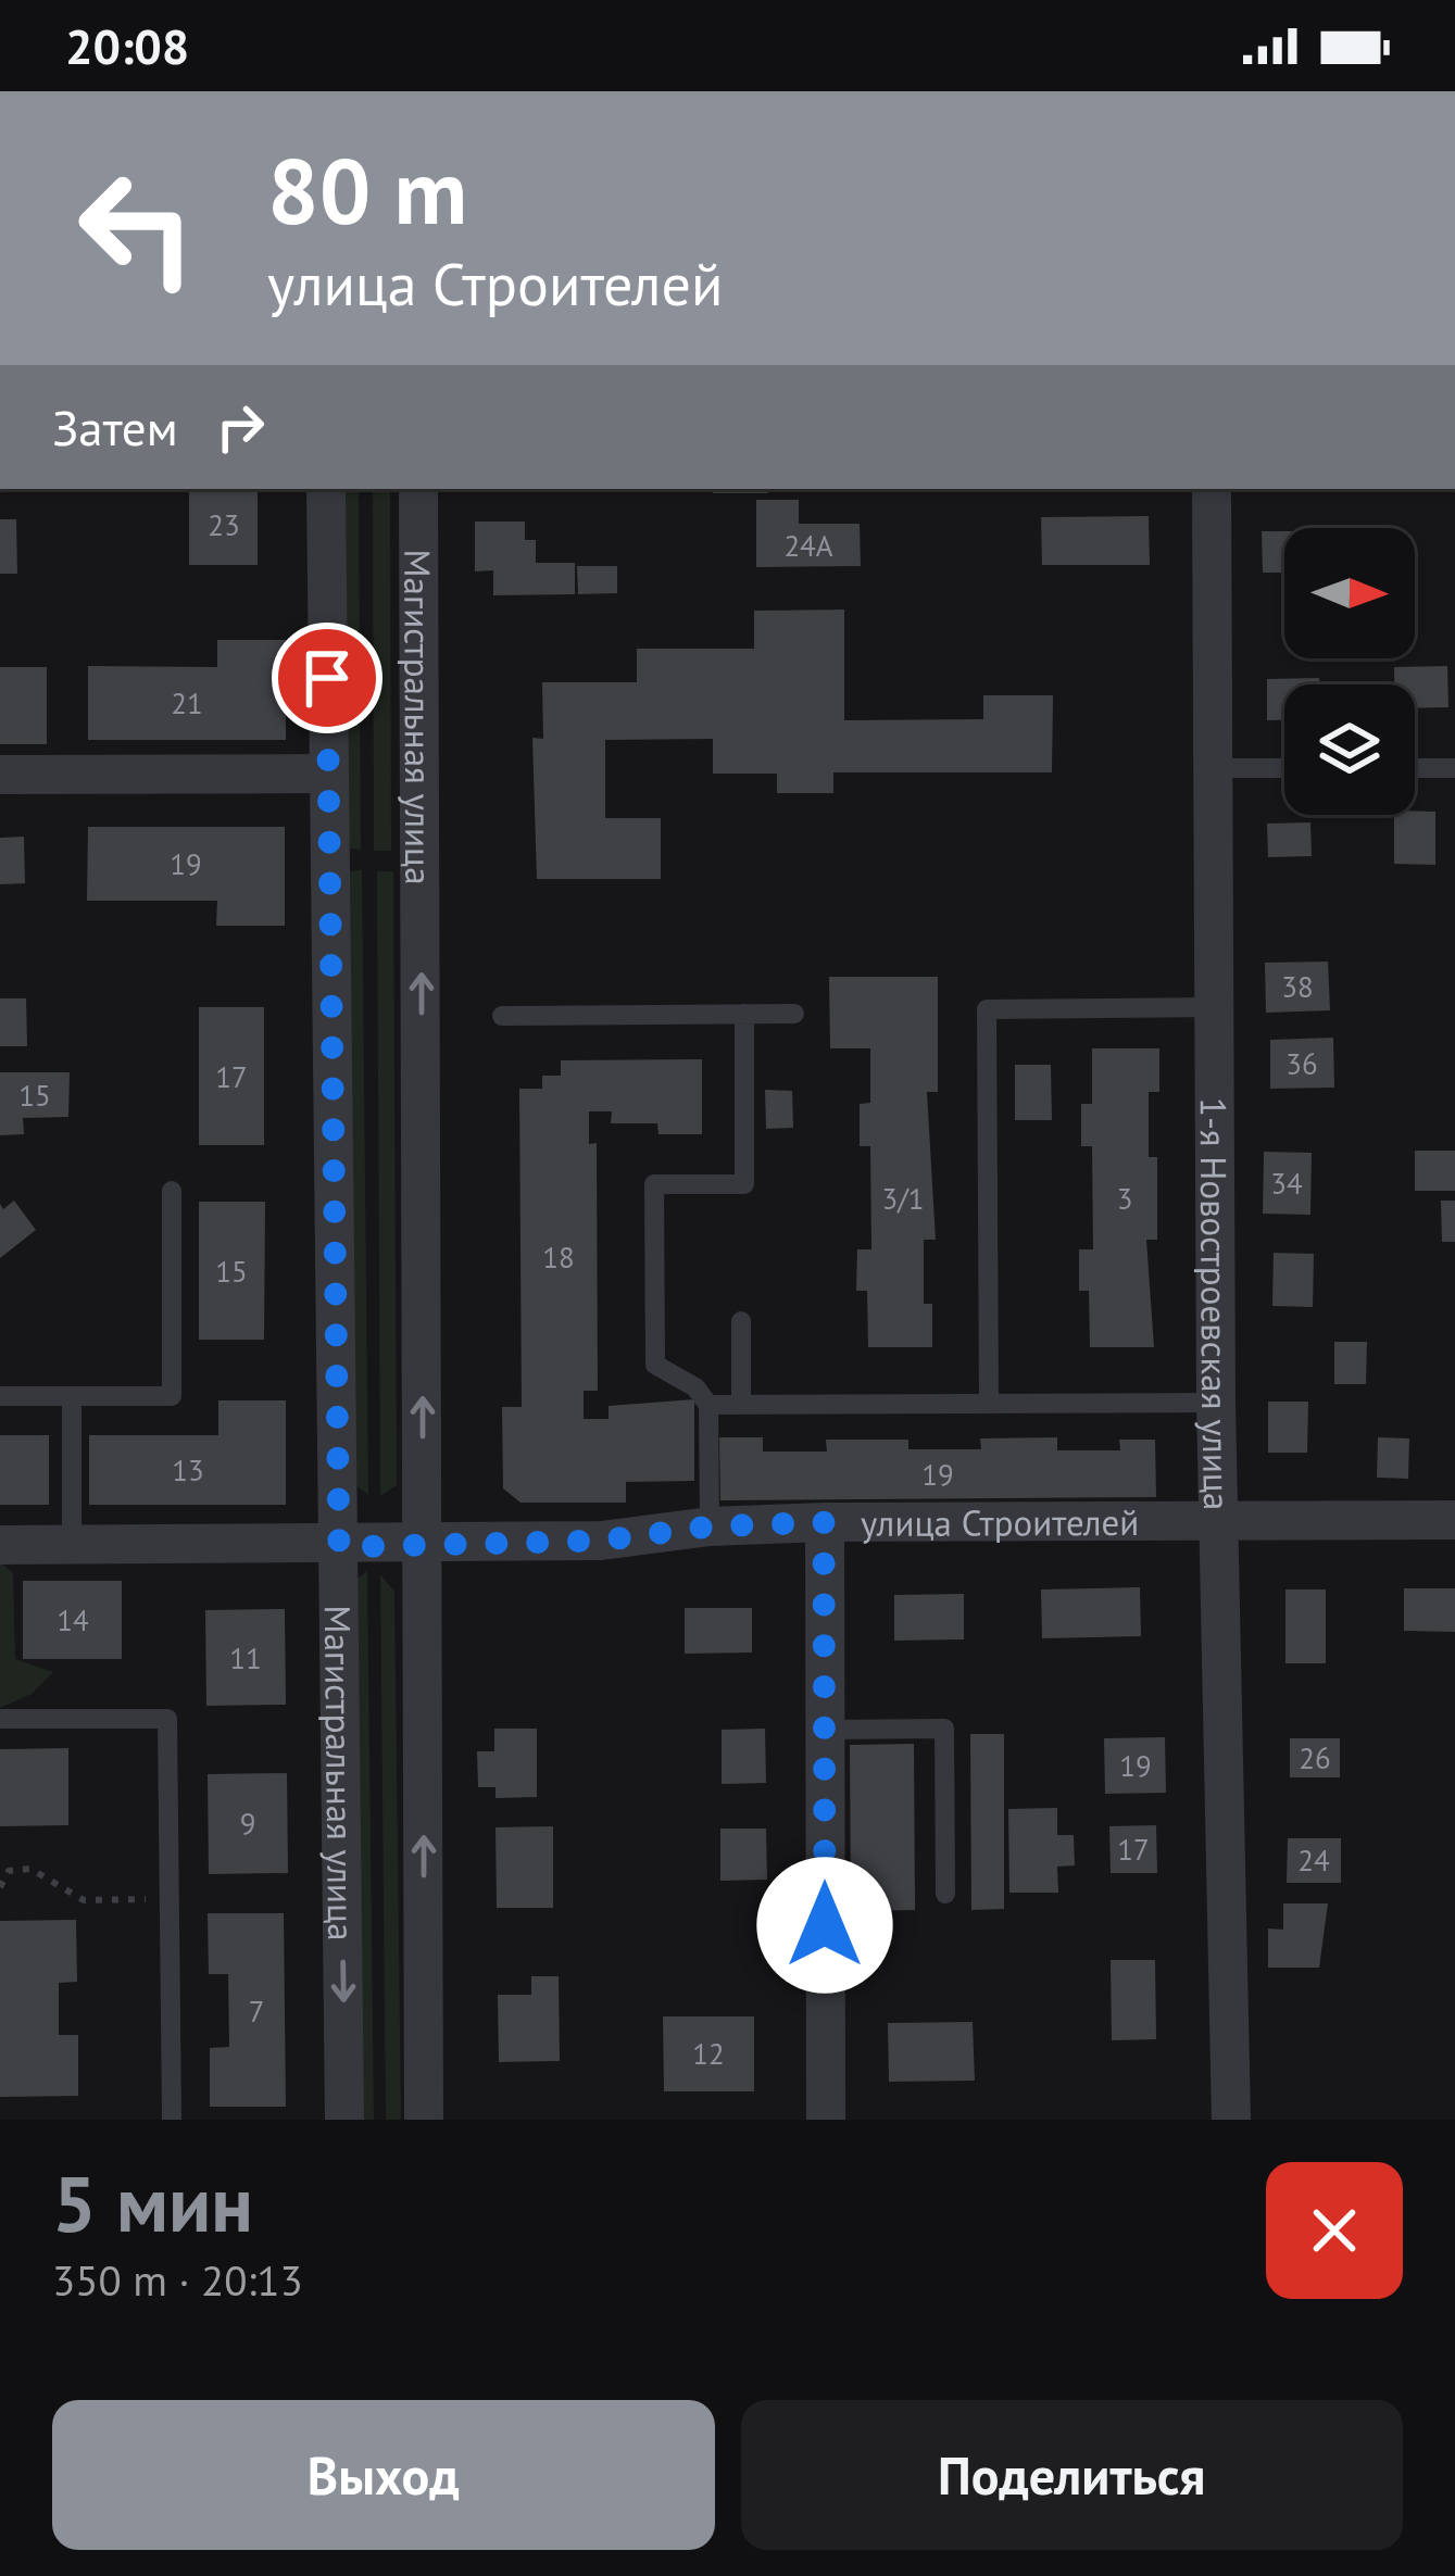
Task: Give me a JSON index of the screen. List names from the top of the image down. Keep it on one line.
{"streets":{"street":["Магистральная улица","1-я Новостроевская улица","улица Строителей"]},"crossings":[["Магистральная улица","улица Строителей"],["1-я Новостроевская улица","улица Строителей"]],"house_numbers":["23","24А","21","19","38","36","17","15","34","3/1","3","18","15","13","19","14","11","26","19","9","17","24","7","12"],"north":"right","page":{"status":"20:08","turn":["80 m","улица Строителей"],"then":"Затем","heading":["5 мин","350 m · 20:13"],"buttons":["Выход","Поделиться"]}}
